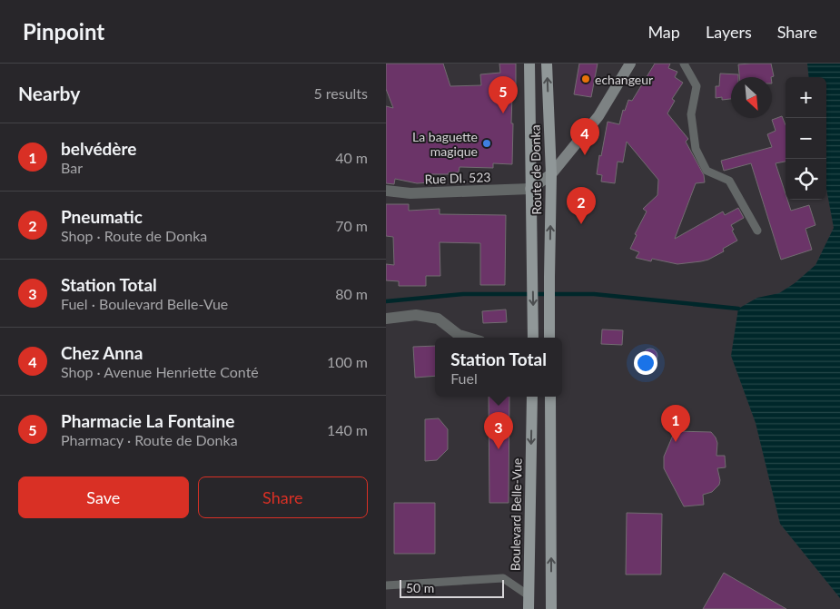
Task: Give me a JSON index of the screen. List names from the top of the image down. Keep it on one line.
{"streets":{"main road":["Route de Donka","Boulevard Belle-Vue"],"street":["Rue DI. 523"]},"crossings":[["Route de Donka","Rue DI. 523"]],"places":["echangeur","La baguette magique"],"scale_bar":"50 m","north":"bottom right","page":{"header":"Pinpoint","nav":["Map","Layers","Share"],"heading":["Nearby","5 results"],"pins":["5","4","2","1","3"],"map_buttons":["+","−"],"list":[{"mark":"1","name":"belvédère","note":"Bar","value":"40 m"},{"mark":"2","name":"Pneumatic","note":"Shop · Route de Donka","value":"70 m"},{"mark":"3","name":"Station Total","note":"Fuel · Boulevard Belle-Vue","value":"80 m"},{"mark":"4","name":"Chez Anna","note":"Shop · Avenue Henriette Conté","value":"100 m"},{"mark":"5","name":"Pharmacie La Fontaine","note":"Pharmacy · Route de Donka","value":"140 m"}],"popup":["Station Total","Fuel"],"buttons":["Save","Share"],"scale":"50 m"}}
